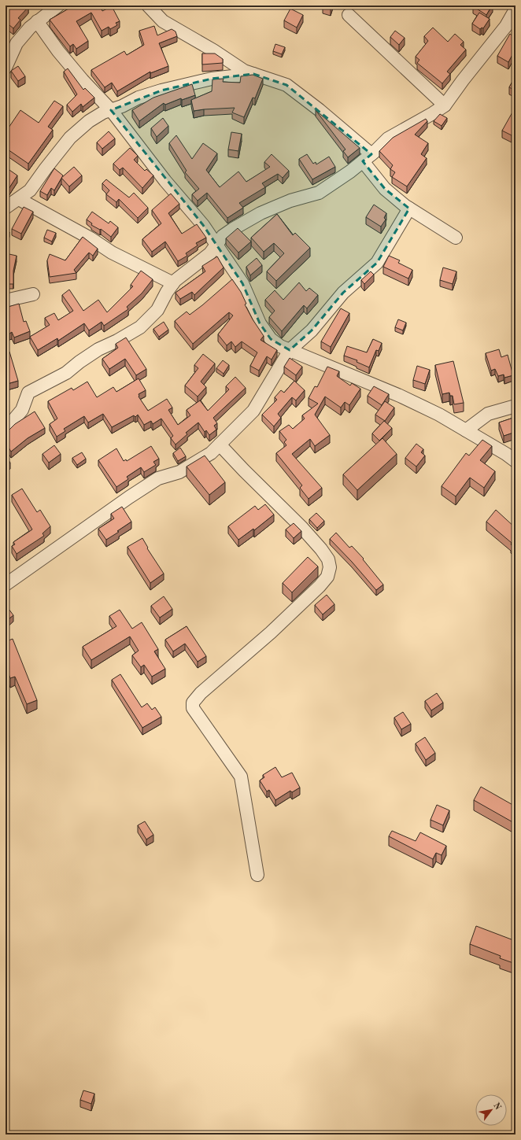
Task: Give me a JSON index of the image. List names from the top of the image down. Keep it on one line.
{"north":"top right"}
